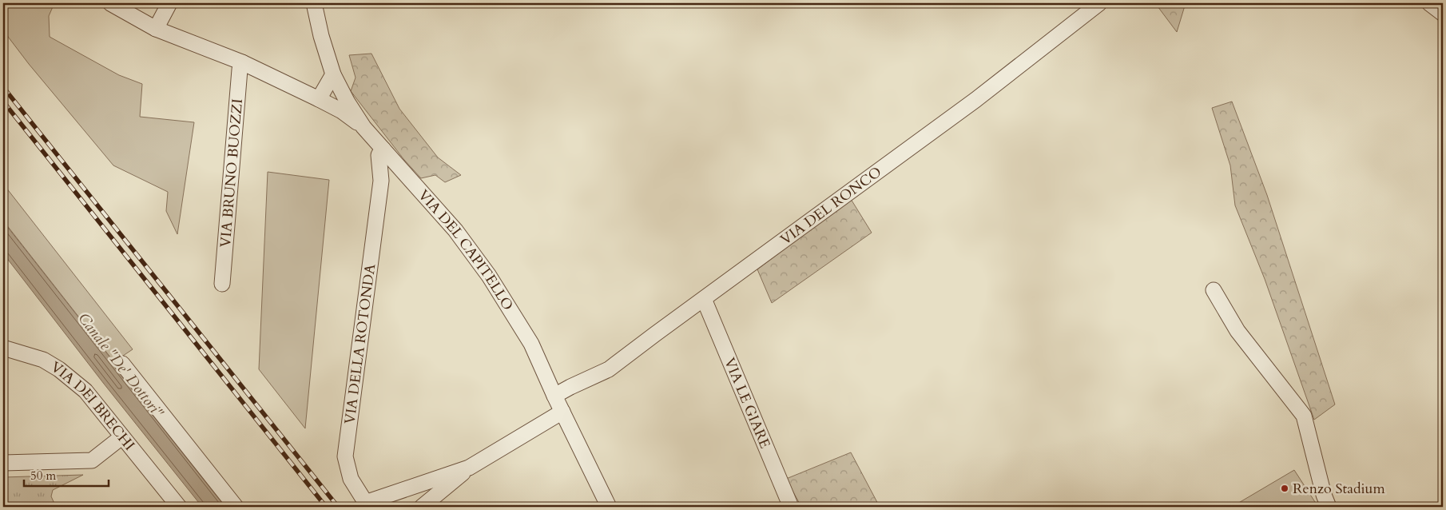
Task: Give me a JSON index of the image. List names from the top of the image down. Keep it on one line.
{"streets":{"street":["VIA BRUNO BUOZZI","VIA DEL RONCO","VIA DEL CAPITELLO","VIA DELLA ROTONDA","VIA LE GIARE","VIA DEI BRECHI"]},"crossings":[["VIA DEL RONCO","VIA DEL CAPITELLO"],["VIA DEL RONCO","VIA LE GIARE"],["VIA DEL CAPITELLO","VIA DELLA ROTONDA"]],"water":["Canale \"De' Dottori\""],"places":["Renzo Stadium"],"scale_bar":"50 m"}
